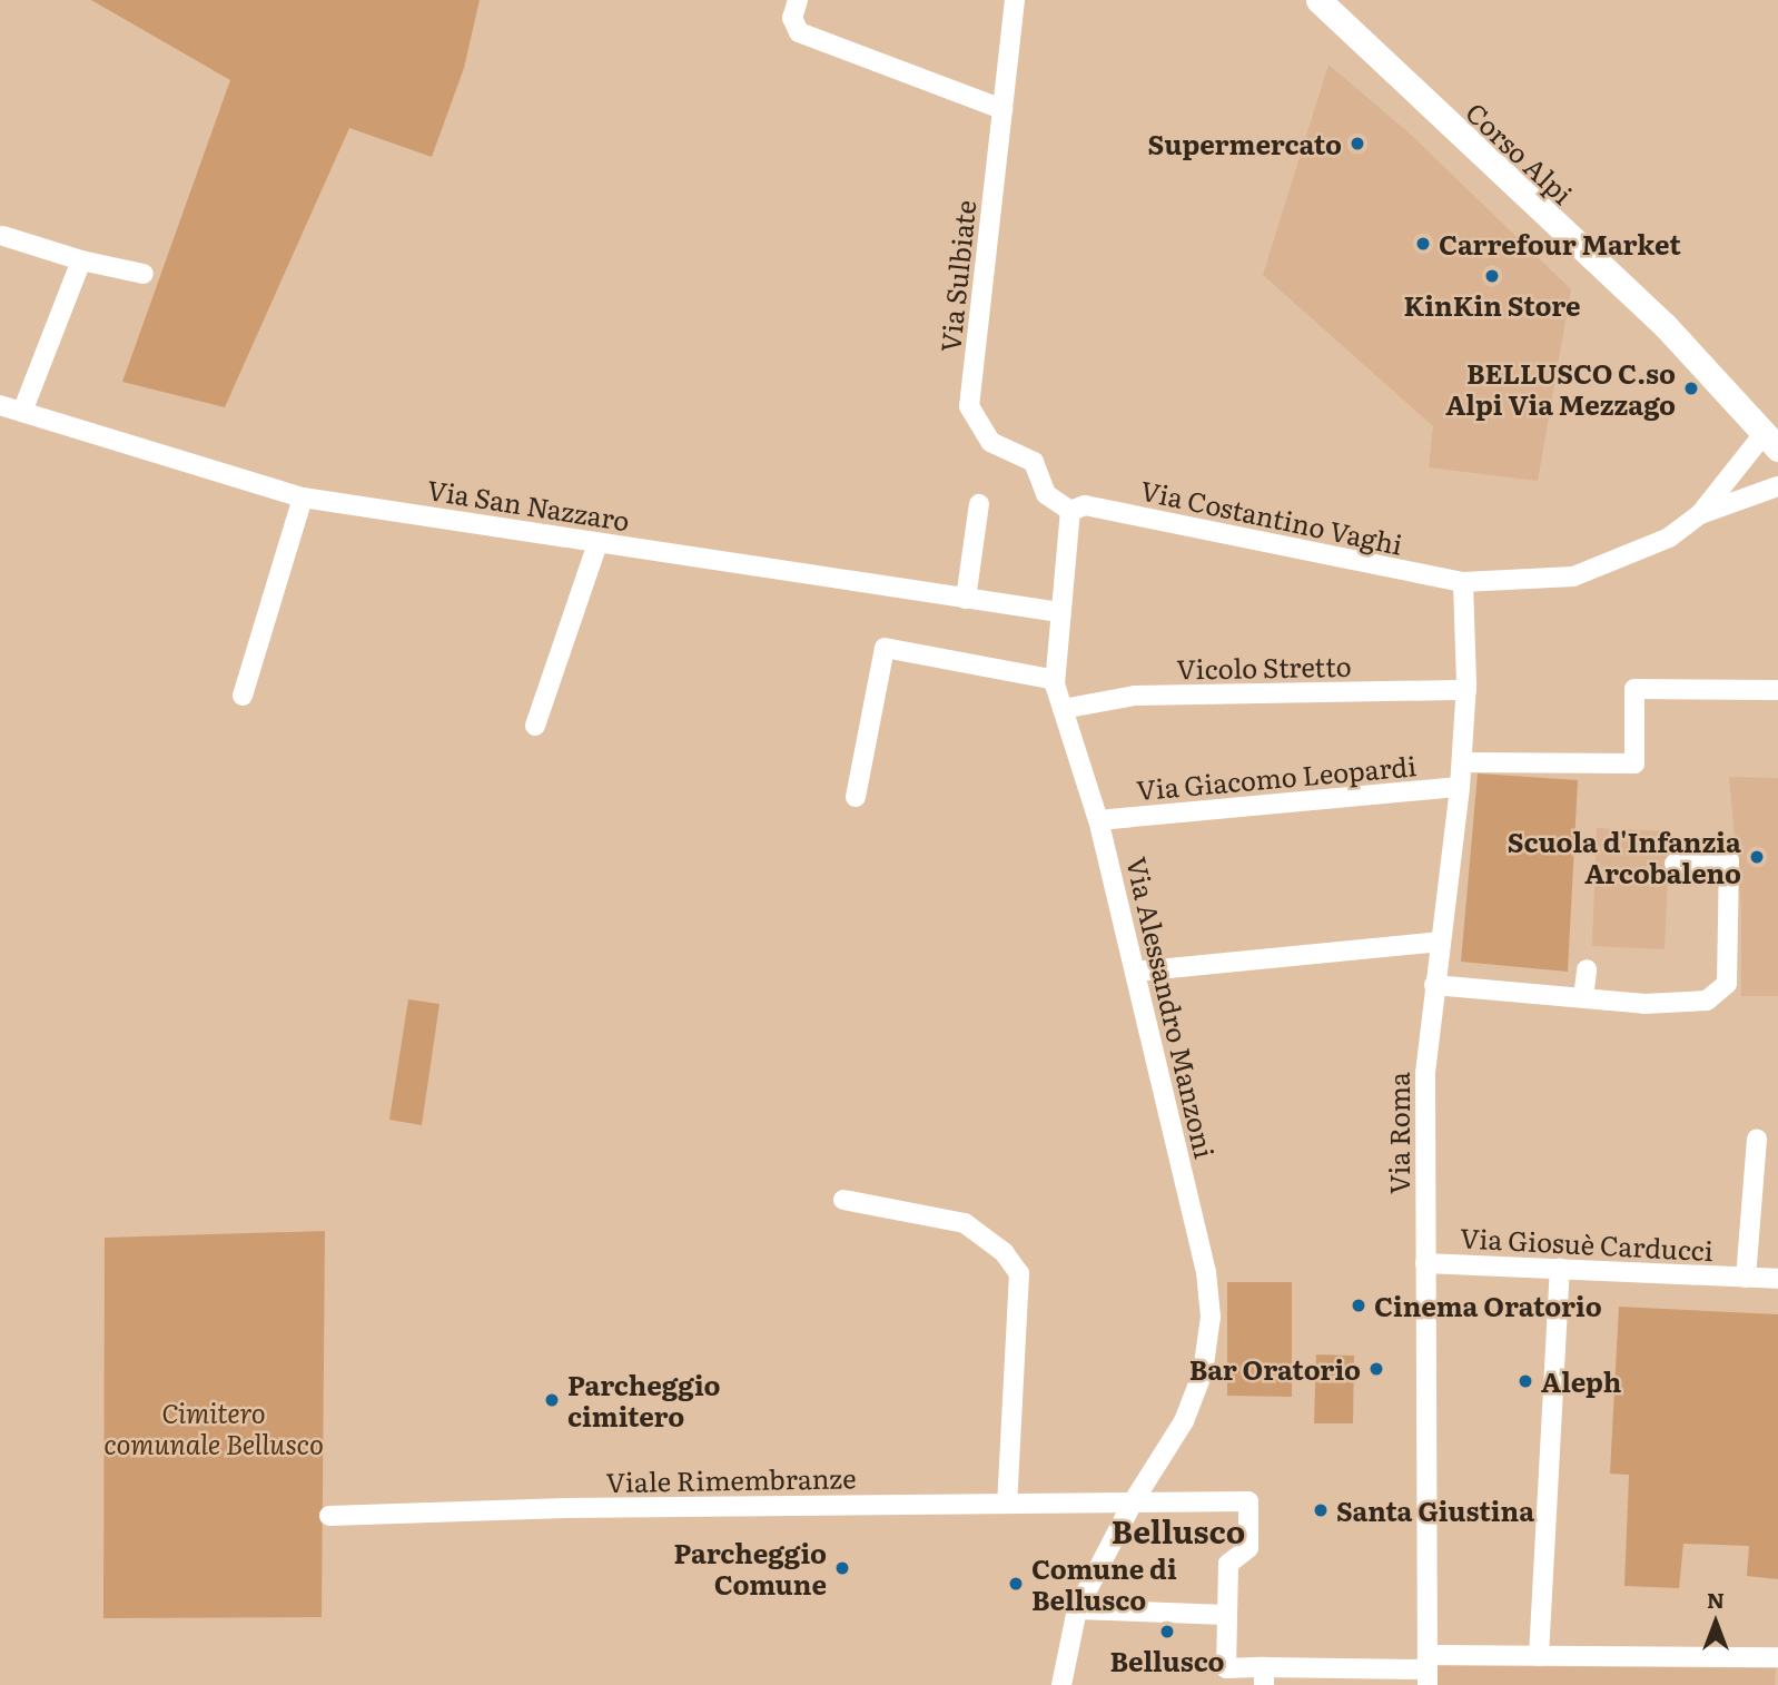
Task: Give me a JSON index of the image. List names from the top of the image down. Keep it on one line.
{"streets":{"main road":["Corso Alpi"],"street":["Via Sulbiate","Via San Nazzaro","Via Costantino Vaghi","Vicolo Stretto","Via Giacomo Leopardi","Via Alessandro Manzoni","Via Roma","Via Giosuè Carducci","Viale Rimembranze"]},"crossings":[["Via Sulbiate","Via Costantino Vaghi"],["Via Sulbiate","Via Alessandro Manzoni"],["Via San Nazzaro","Via Alessandro Manzoni"],["Via Costantino Vaghi","Via Alessandro Manzoni"],["Via Costantino Vaghi","Via Roma"],["Vicolo Stretto","Via Alessandro Manzoni"],["Vicolo Stretto","Via Roma"],["Via Giacomo Leopardi","Via Alessandro Manzoni"],["Via Giacomo Leopardi","Via Roma"],["Via Alessandro Manzoni","Viale Rimembranze"],["Via Roma","Via Giosuè Carducci"]],"districts":["Bellusco"],"parks":["Cimitero comunale Bellusco"],"places":["Supermercato","Carrefour Market","KinKin Store","BELLUSCO C.so Alpi Via Mezzago","Scuola d'Infanzia Arcobaleno","Cinema Oratorio","Bar Oratorio","Aleph","Parcheggio cimitero","Santa Giustina","Parcheggio Comune","Comune di Bellusco","Bellusco"],"north":"top"}
